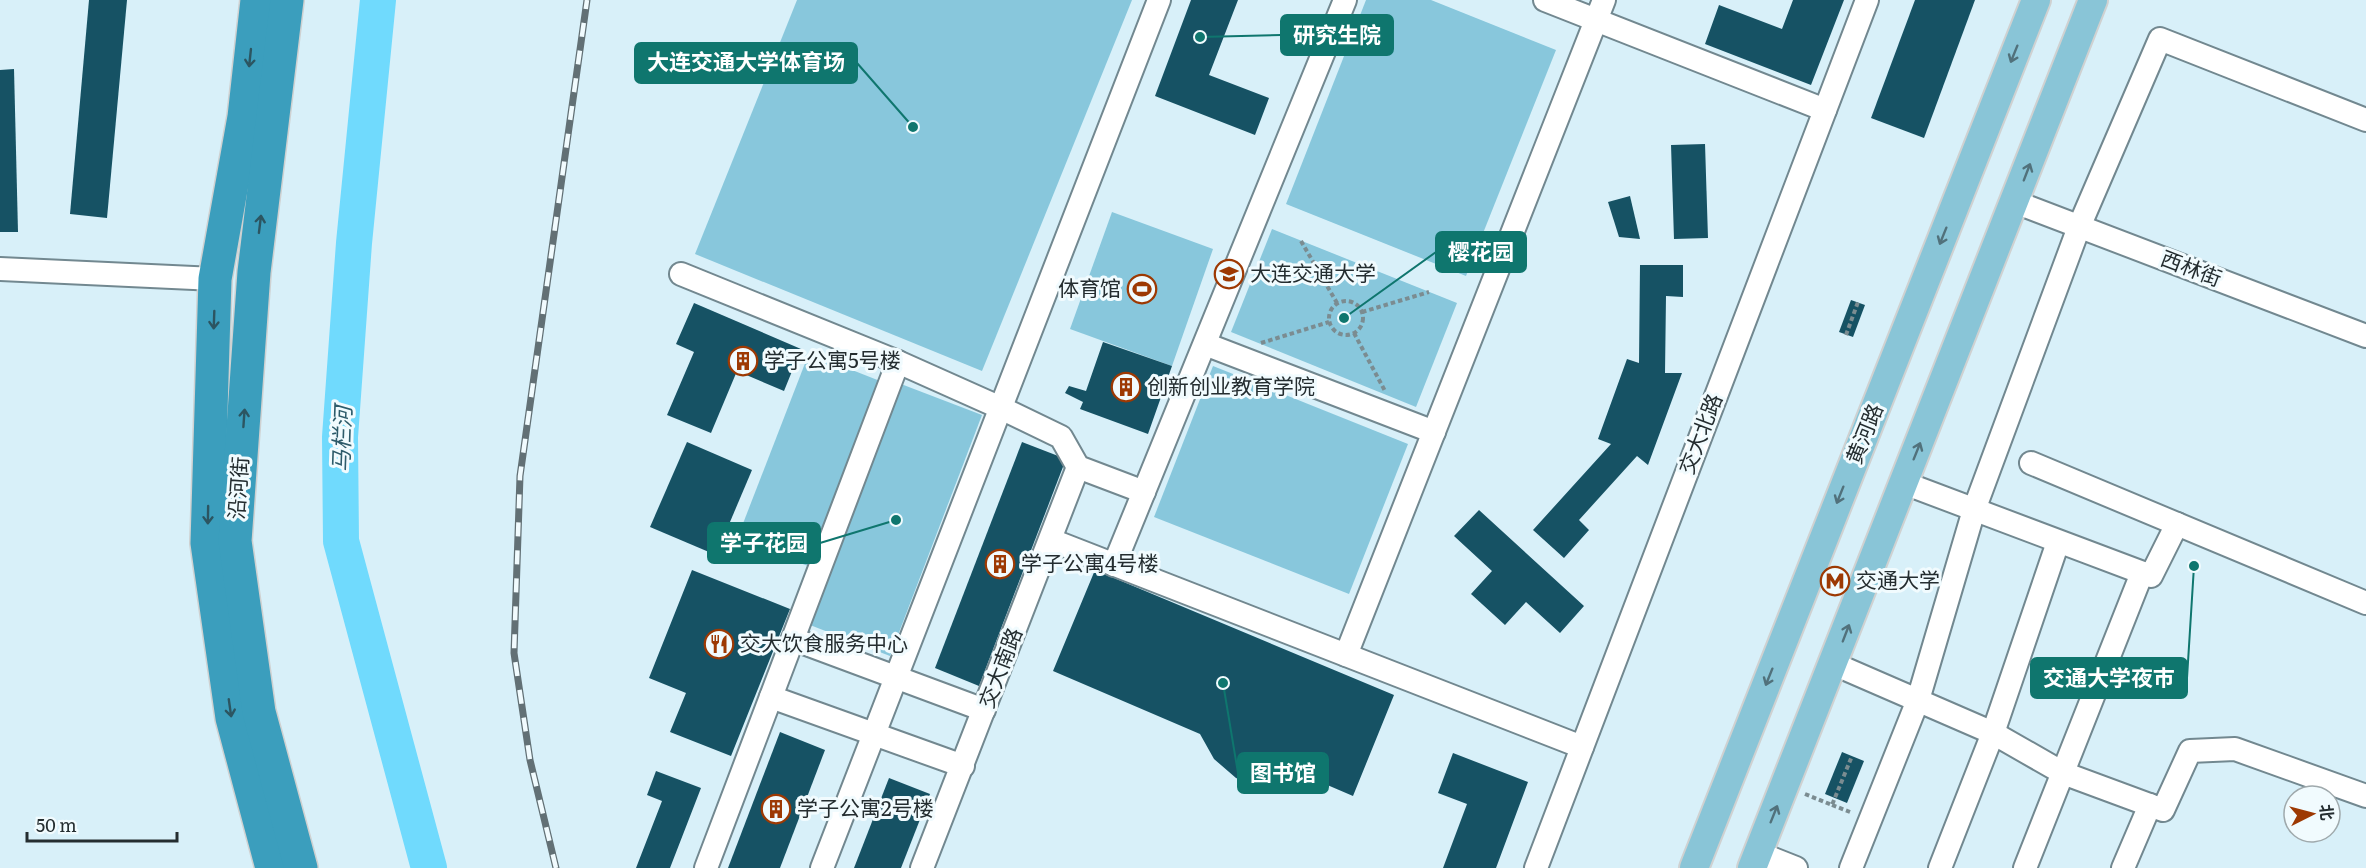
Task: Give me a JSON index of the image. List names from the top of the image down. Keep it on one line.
{"streets":{"highway":["沿河街"],"main road":["黄河路"],"street":["西林街","交大北路","交大南路"]},"water":["马栏河"],"places":{"other":["研究生院","大连交通大学体育场","樱花园","学子花园","交通大学夜巿","图书馆"],"school or university":["大连交通大学"],"sports":["体育馆"],"building":["学子公寓5号楼","创新创业教育学院","学子公寓4号楼","学子公寓2号楼"],"metro station":["交通大学"],"restaurant":["交大饮食服务中心"]},"scale_bar":"50 m","north":"right"}
